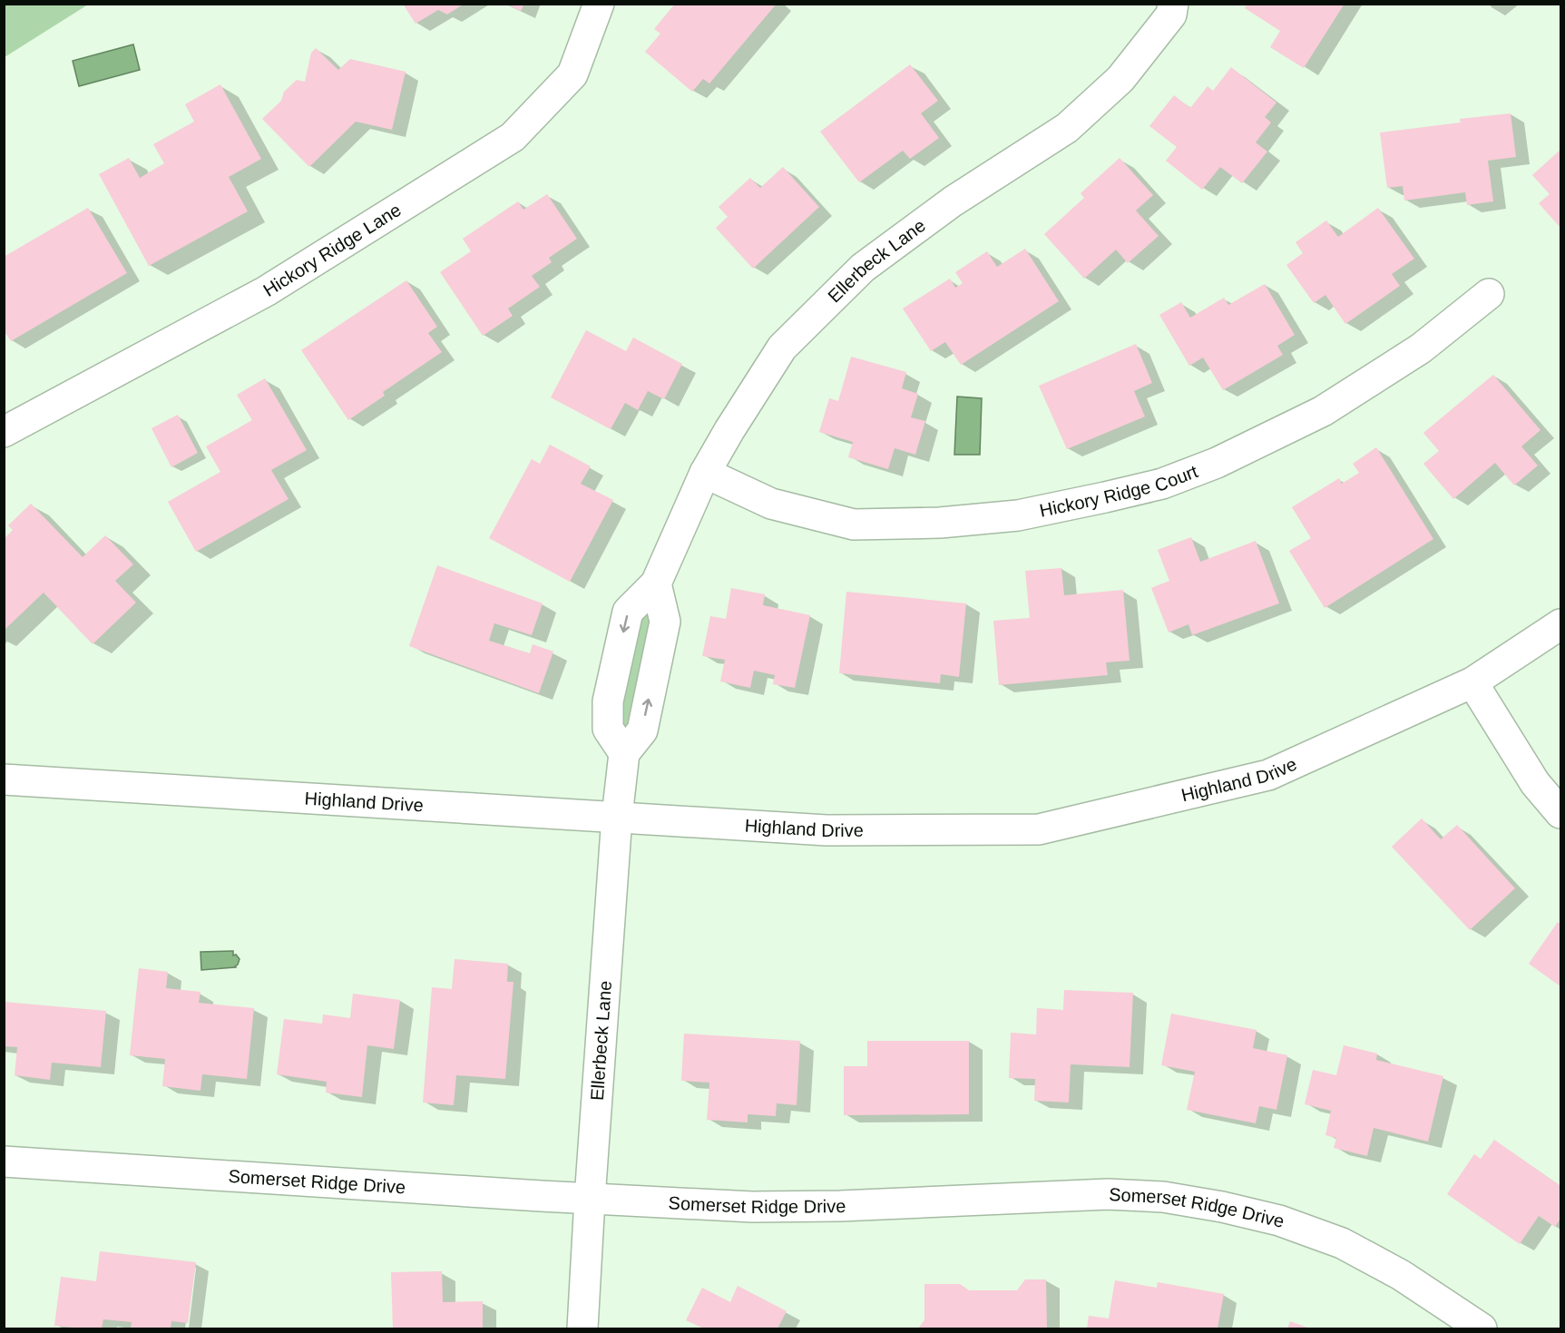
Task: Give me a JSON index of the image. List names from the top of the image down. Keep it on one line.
{"streets":{"street":["Hickory Ridge Lane","Ellerbeck Lane","Hickory Ridge Court","Highland Drive","Somerset Ridge Drive"]},"crossings":[["Ellerbeck Lane","Hickory Ridge Court"],["Ellerbeck Lane","Highland Drive"],["Ellerbeck Lane","Somerset Ridge Drive"]]}
